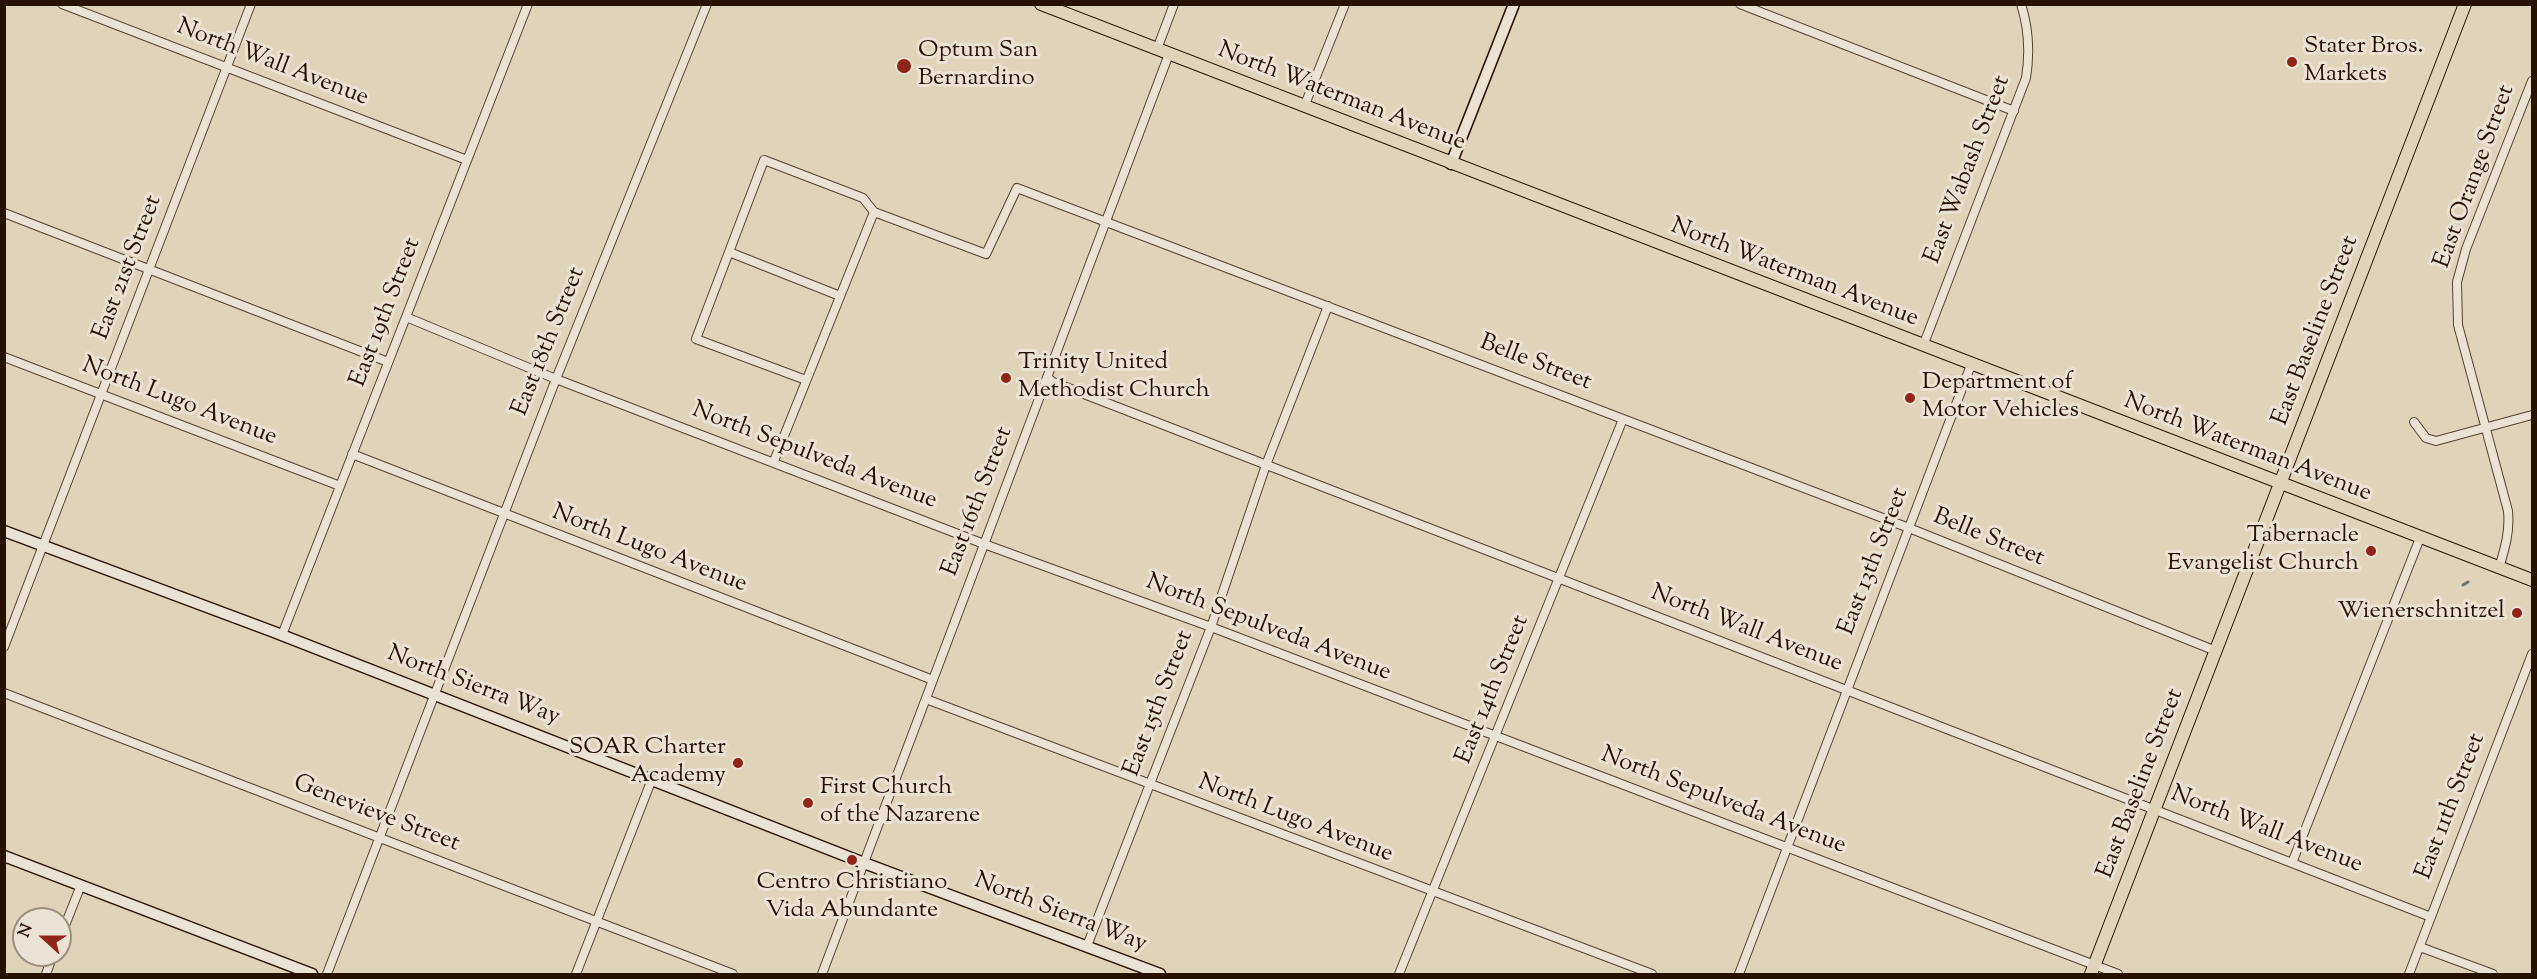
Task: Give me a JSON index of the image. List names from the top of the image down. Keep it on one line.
{"streets":{"main road":["North Waterman Avenue","East Baseline Street"],"street":["North Wall Avenue","East Wabash Street","East Orange Street","East 21st Street","East 19th Street","East 18th Street","Belle Street","North Lugo Avenue","North Sepulveda Avenue","East 16th Street","East 13th Street","North Sierra Way","East 14th Street","East 15th Street","East 11th Street","Genevieve Street"]},"crossings":[["North Wall Avenue","East 21st Street"],["North Wall Avenue","East 19th Street"],["North Wall Avenue","East Baseline Street"],["North Wall Avenue","East 16th Street"],["North Wall Avenue","East 13th Street"],["North Wall Avenue","East 14th Street"],["North Wall Avenue","East 15th Street"],["North Wall Avenue","East 11th Street"],["North Waterman Avenue","East Wabash Street"],["North Waterman Avenue","East Orange Street"],["North Waterman Avenue","East Baseline Street"],["North Waterman Avenue","East 16th Street"],["North Waterman Avenue","East 13th Street"],["East 21st Street","North Lugo Avenue"],["East 21st Street","North Sierra Way"],["East 19th Street","North Lugo Avenue"],["East 19th Street","North Sepulveda Avenue"],["East 19th Street","North Sierra Way"],["East Baseline Street","Belle Street"],["East Baseline Street","North Sepulveda Avenue"],["East 18th Street","North Lugo Avenue"],["East 18th Street","North Sepulveda Avenue"],["East 18th Street","North Sierra Way"],["East 18th Street","Genevieve Street"],["Belle Street","East 16th Street"],["Belle Street","East 13th Street"],["Belle Street","East 14th Street"],["Belle Street","East 15th Street"],["North Lugo Avenue","East 16th Street"],["North Lugo Avenue","East 14th Street"],["North Lugo Avenue","East 15th Street"],["North Sepulveda Avenue","East 16th Street"],["North Sepulveda Avenue","East 13th Street"],["North Sepulveda Avenue","East 14th Street"],["North Sepulveda Avenue","East 15th Street"],["East 16th Street","North Sierra Way"],["North Sierra Way","East 15th Street"]],"places":["Stater Bros. Markets","Optum San Bernardino","Trinity United Methodist Church","Department of Motor Vehicles","Tabernacle Evangelist Church","Wienerschnitzel","SOAR Charter Academy","First Church of the Nazarene","Centro Christiano Vida Abundante"],"north":"left"}
